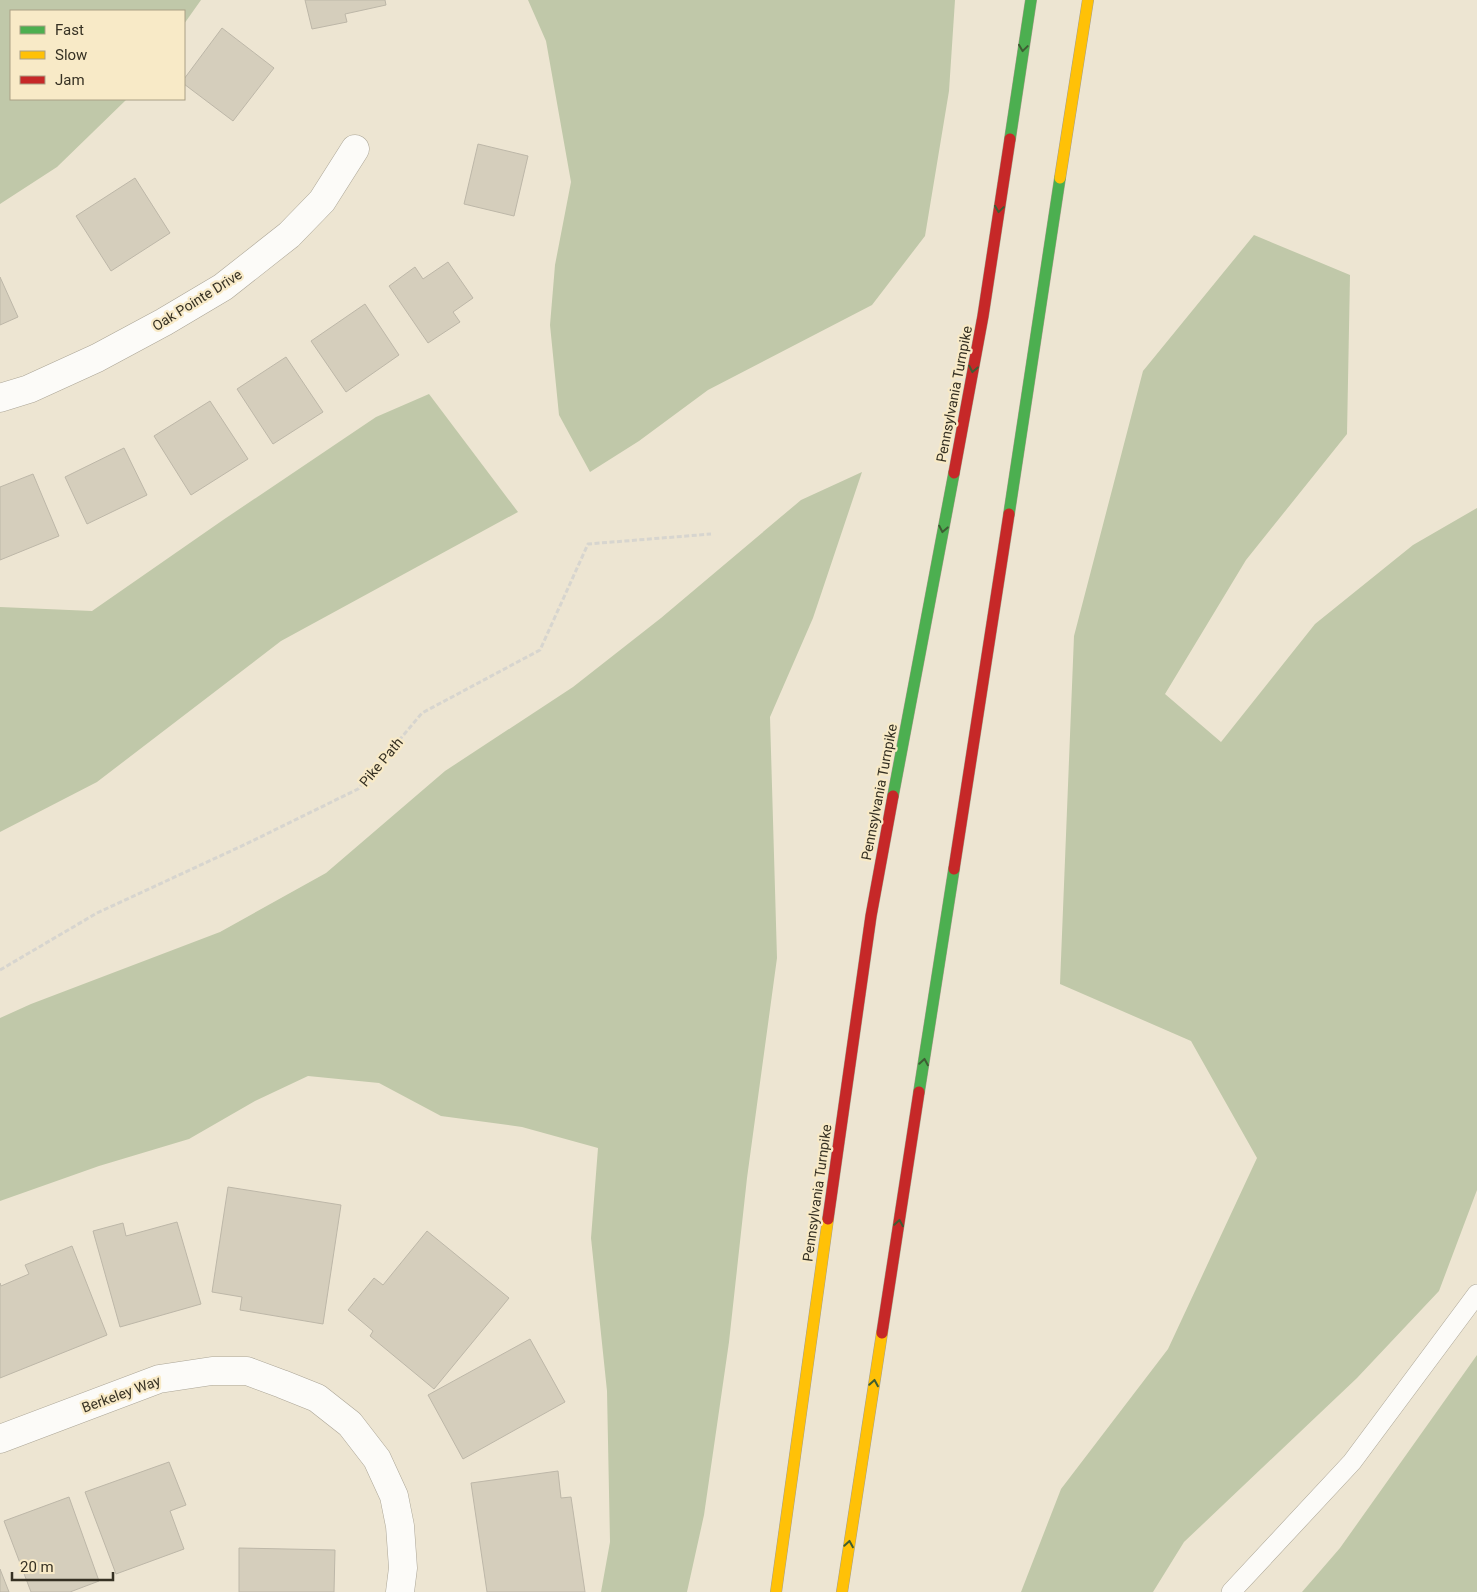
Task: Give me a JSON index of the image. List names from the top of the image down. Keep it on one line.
{"streets":{"highway":["Pennsylvania Turnpike"],"street":["Oak Pointe Drive","Berkeley Way"],"path":["Pike Path"]},"legend":["Fast","Slow","Jam"],"scale_bar":"20 m"}
